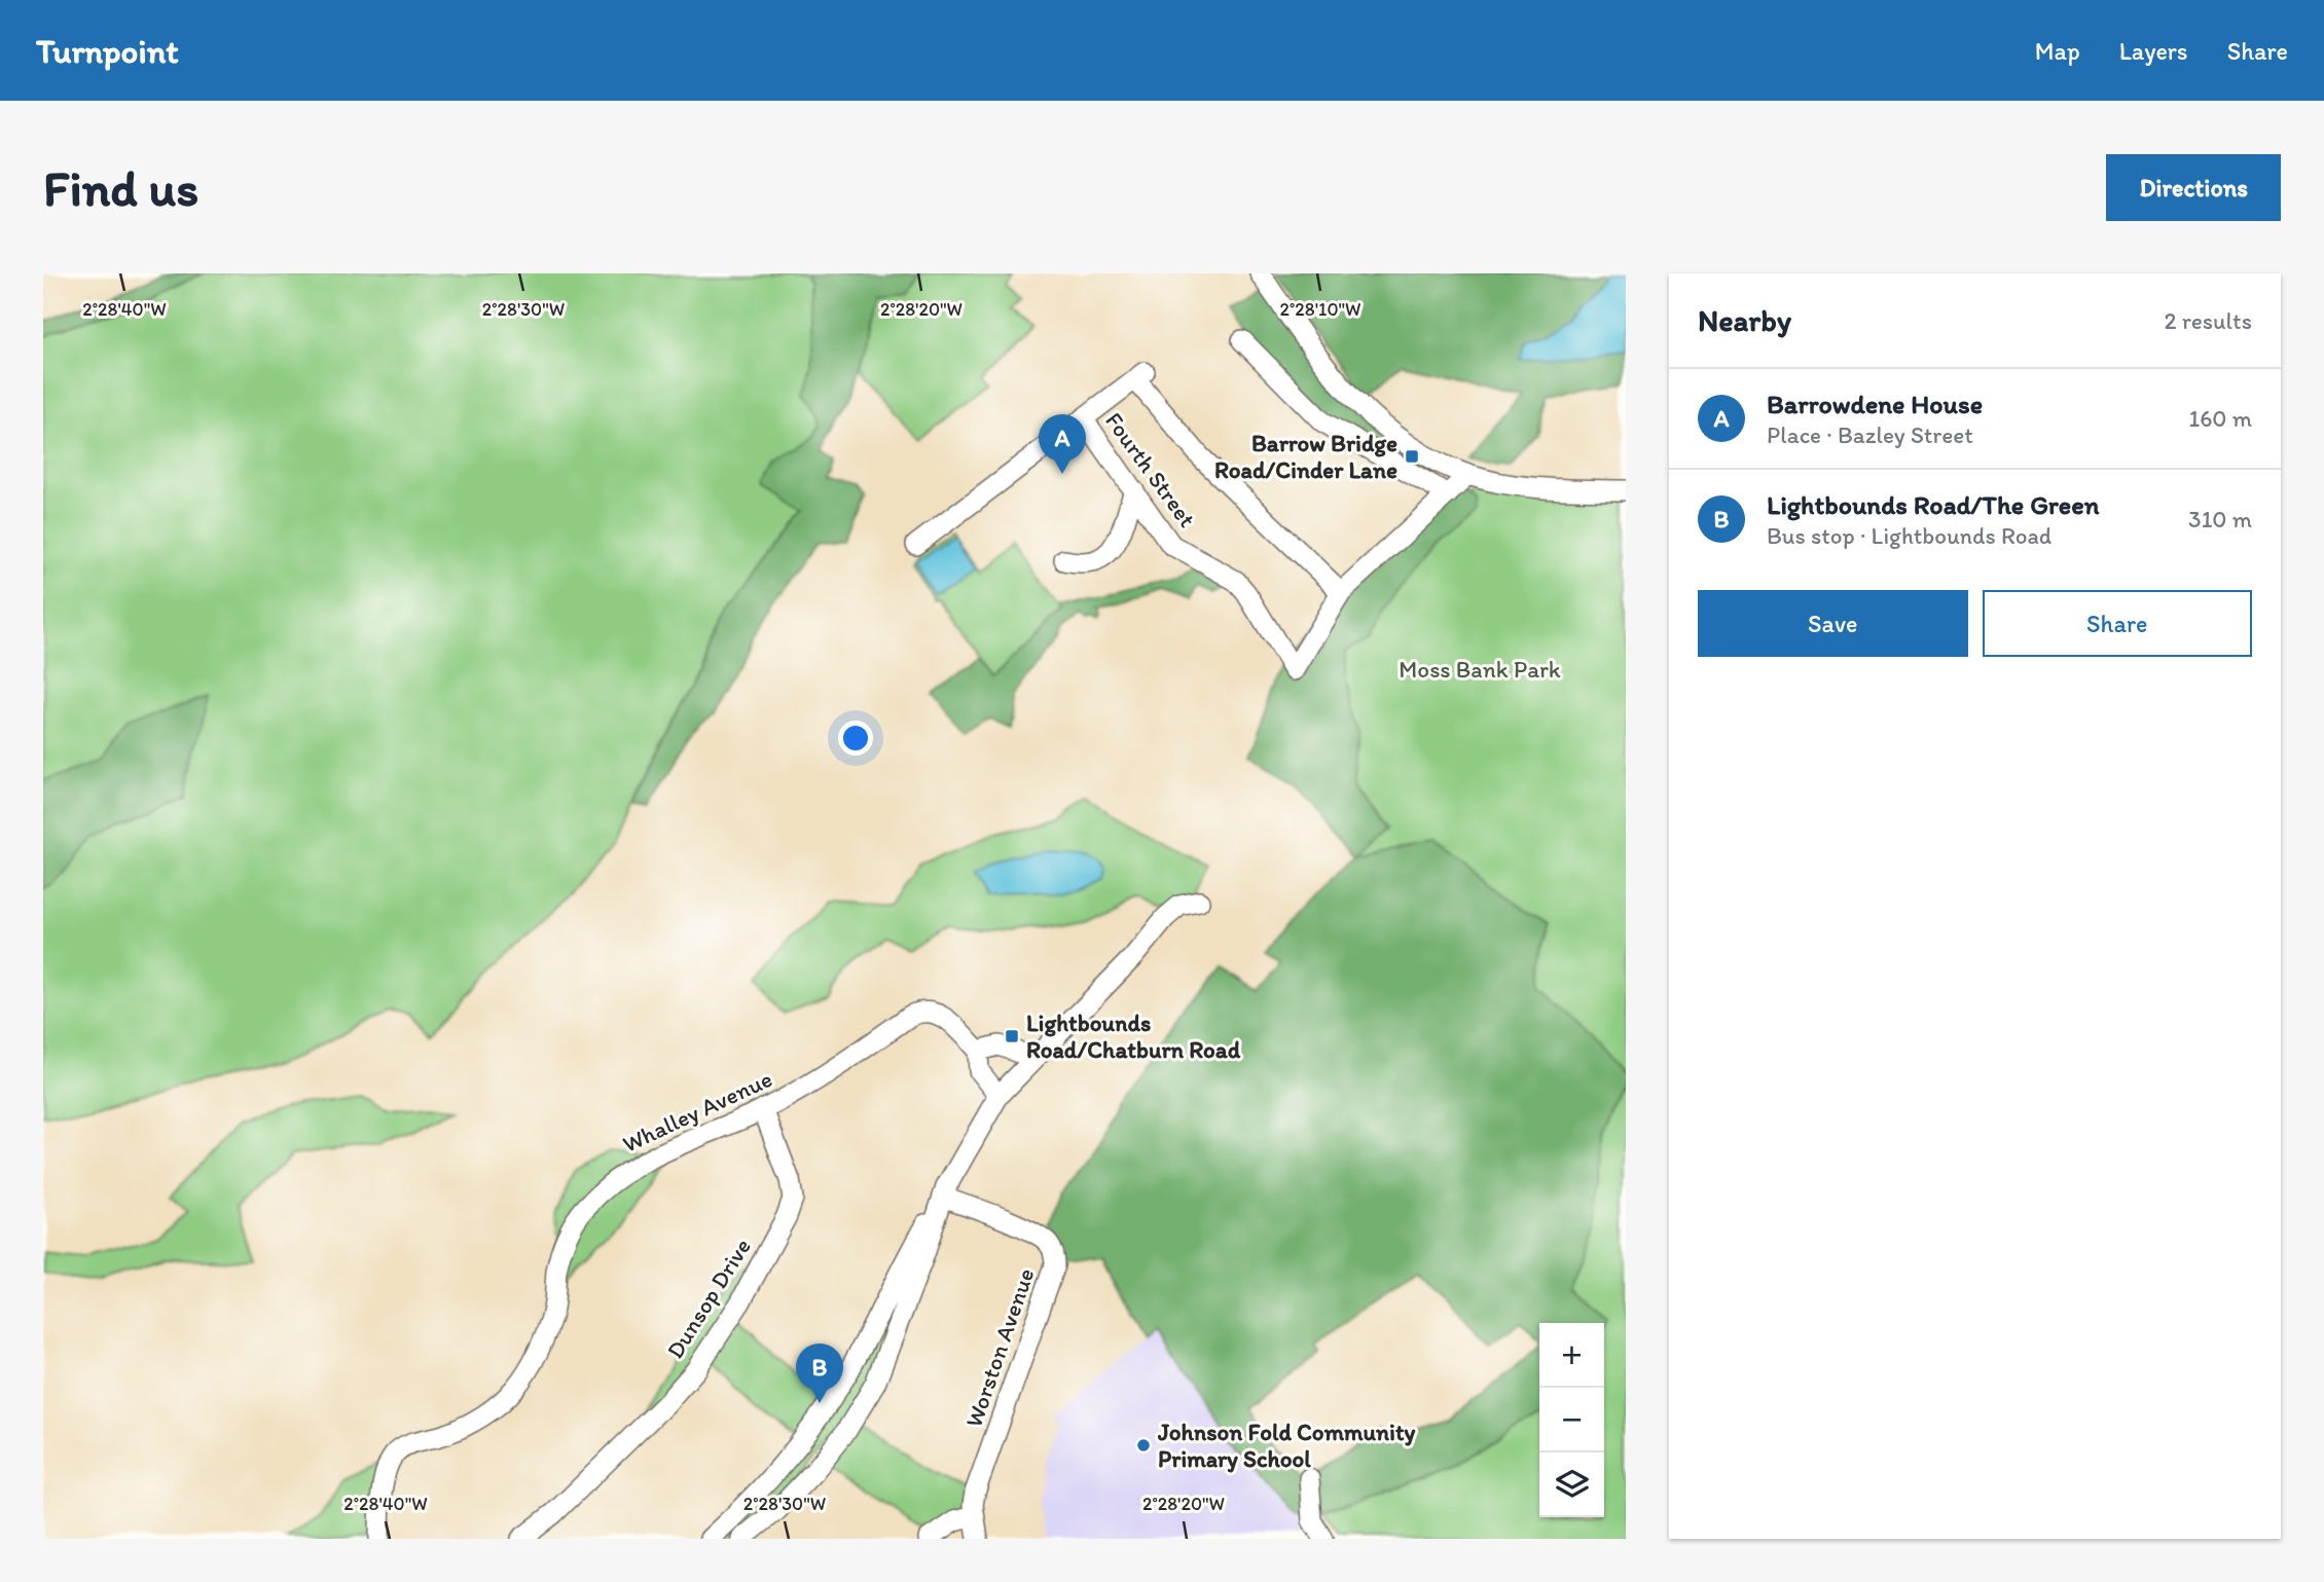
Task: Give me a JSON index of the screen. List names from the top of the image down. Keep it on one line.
{"streets":{"street":["Fourth Street","Whalley Avenue","Dunsop Drive","Worston Avenue"]},"crossings":[["Whalley Avenue","Dunsop Drive"]],"parks":["Moss Bank Park"],"places":{"transit":["Barrow Bridge Road/Cinder Lane","Lightbounds Road/Chatburn Road"],"other":["Johnson Fold Community Primary School"]},"page":{"header":"Turnpoint","nav":["Map","Layers","Share"],"buttons":["Directions",["Save","Share"]],"title":"Find us","heading":["Nearby","2 results"],"list":[{"mark":"A","name":"Barrowdene House","note":"Place · Bazley Street","value":"160 m"},{"mark":"B","name":"Lightbounds Road/The Green","note":"Bus stop · Lightbounds Road","value":"310 m"}],"pins":["A","B"],"map_buttons":["+","−"]},"coordinates":["2°28'40\"W","2°28'30\"W","2°28'20\"W","2°28'10\"W"]}
